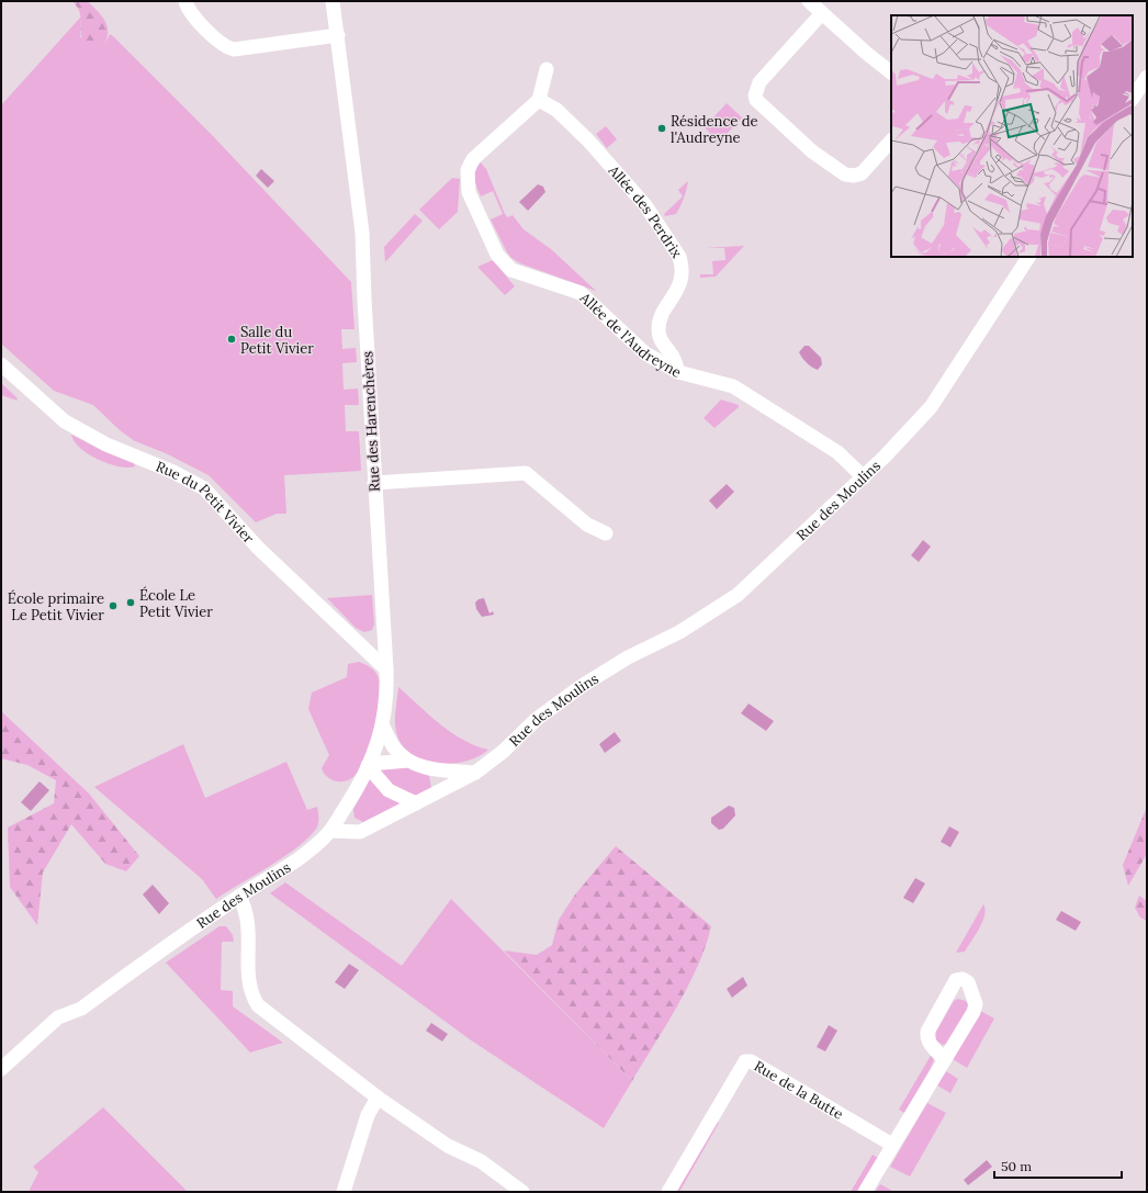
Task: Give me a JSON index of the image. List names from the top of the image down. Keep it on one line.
{"streets":{"street":["Allée des Perdrix","Allée de l'Audreyne","Rue des Harenchères","Rue des Moulins","Rue du Petit Vivier","Rue de la Butte"]},"crossings":[["Allée des Perdrix","Allée de l'Audreyne"],["Allée de l'Audreyne","Rue des Moulins"],["Rue des Harenchères","Rue des Moulins"],["Rue des Harenchères","Rue du Petit Vivier"]],"places":["Résidence de l'Audreyne","Salle du Petit Vivier","École Le Petit Vivier","École primaire Le Petit Vivier"],"scale_bar":"50 m"}
